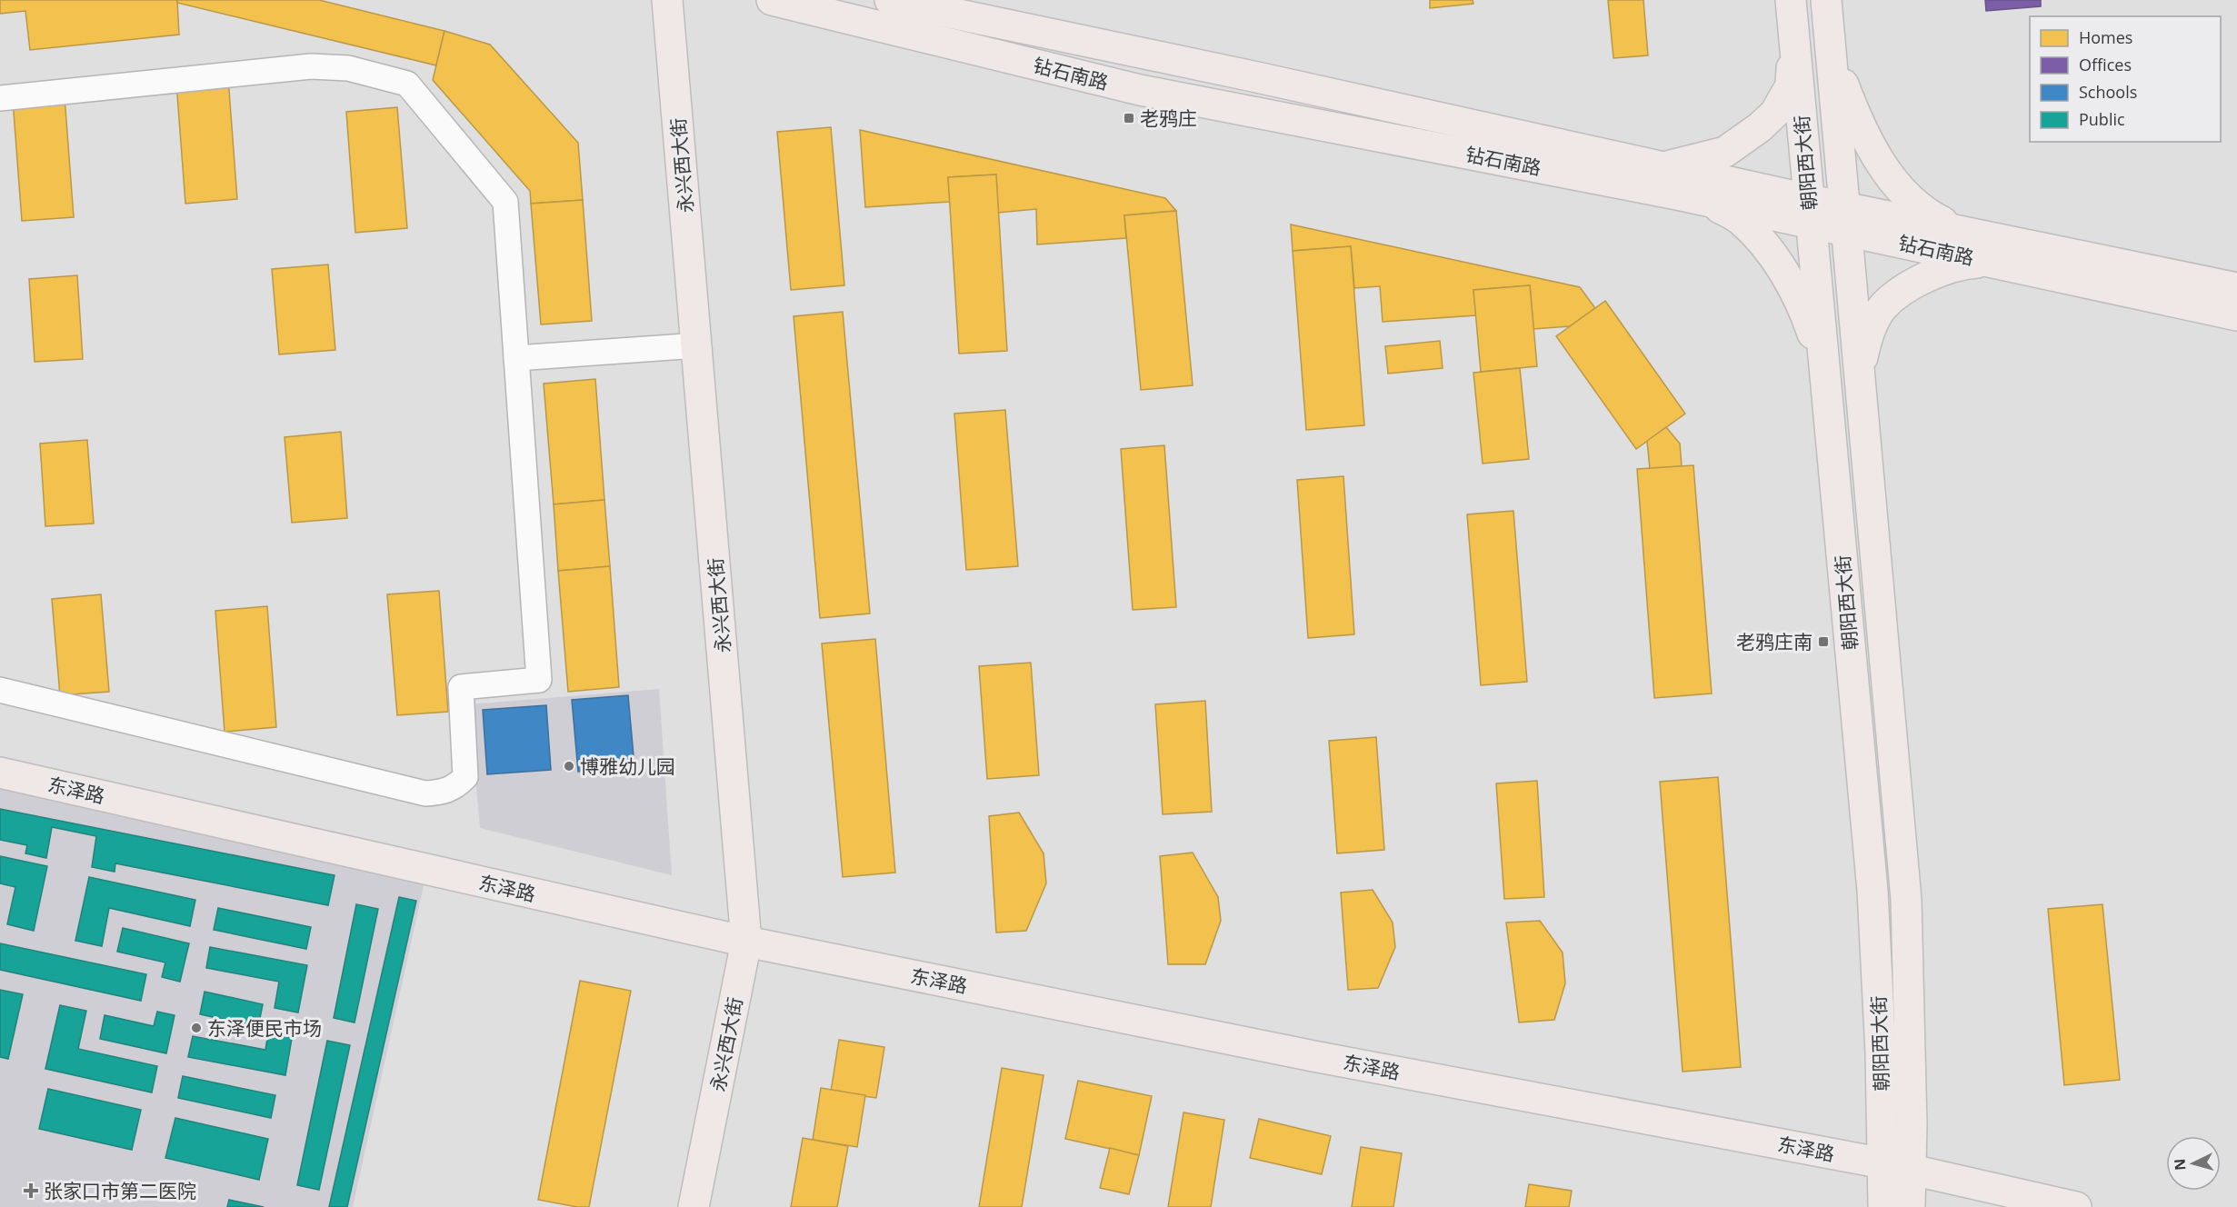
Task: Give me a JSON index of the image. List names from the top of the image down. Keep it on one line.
{"streets":{"main road":["钻石南路","朝阳西大街","永兴西大街","东泽路"]},"crossings":[["钻石南路","朝阳西大街"],["朝阳西大街","东泽路"],["永兴西大街","东泽路"]],"places":{"transit":["老鸦庄","老鸦庄南"],"other":["博雅幼儿园","东泽便民市场"],"health":["张家口市第二医院"]},"legend":["Homes","Offices","Schools","Public"],"north":"left"}
